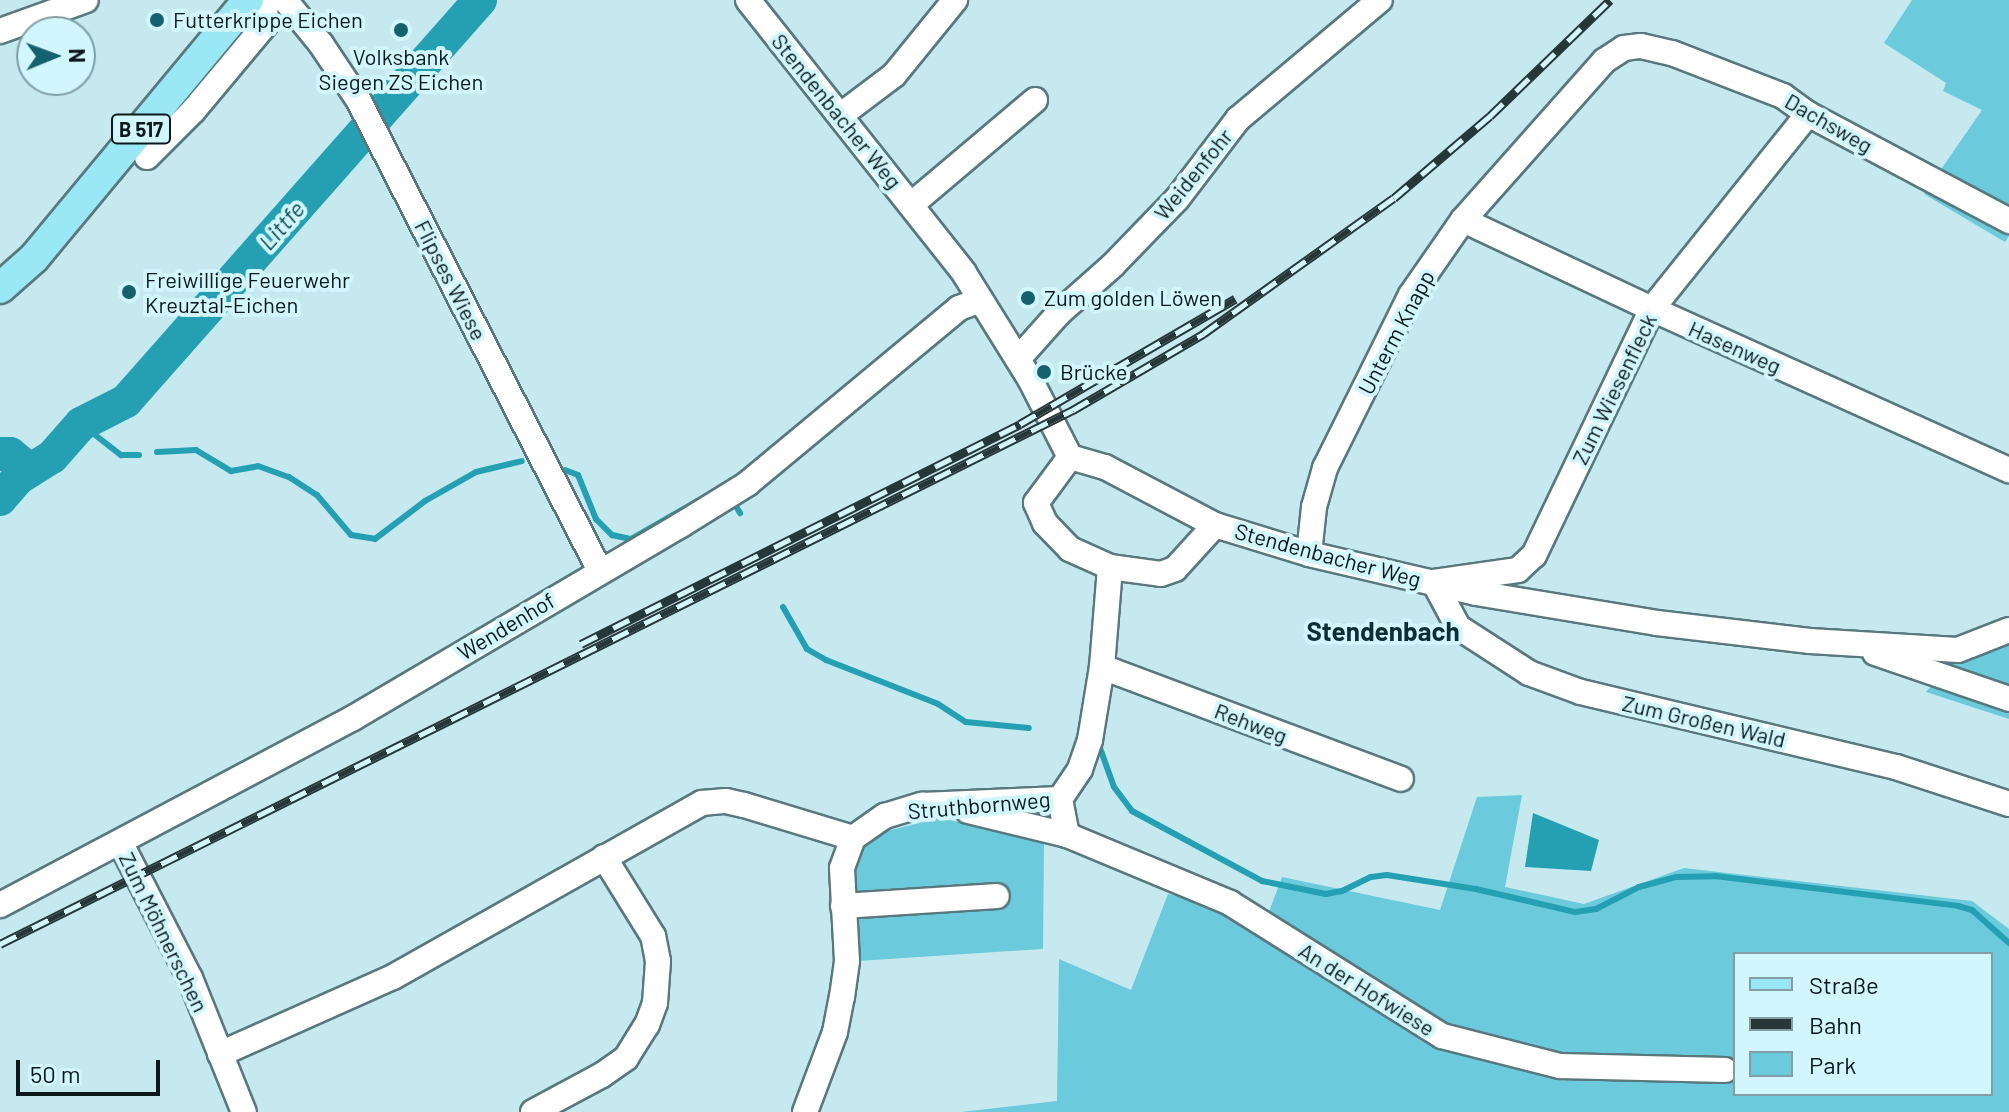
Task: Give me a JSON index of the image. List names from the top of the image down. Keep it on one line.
{"streets":{"main road":["B 517"],"street":["Stendenbacher Weg","Dachsweg","Weidenfohr","Flipses Wiese","Unterm Knapp","Hasenweg","Zum Wiesenfleck","Wendenhof","Zum Großen Wald","Rehweg","Struthbornweg","Zum Möhnerschen","An der Hofwiese"]},"crossings":[["Stendenbacher Weg","Weidenfohr"],["Stendenbacher Weg","Unterm Knapp"],["Stendenbacher Weg","Zum Wiesenfleck"],["Stendenbacher Weg","Wendenhof"],["Stendenbacher Weg","Zum Großen Wald"],["Dachsweg","Unterm Knapp"],["Dachsweg","Zum Wiesenfleck"],["Flipses Wiese","Wendenhof"],["Unterm Knapp","Hasenweg"],["Hasenweg","Zum Wiesenfleck"],["Zum Wiesenfleck","Zum Großen Wald"],["Wendenhof","Zum Möhnerschen"],["Rehweg","Struthbornweg"],["Struthbornweg","An der Hofwiese"]],"districts":["Stendenbach"],"water":["Littfe"],"places":["Futterkrippe Eichen","Volksbank Siegen ZS Eichen","Freiwillige Feuerwehr Kreuztal-Eichen","Zum golden Löwen","Brücke"],"legend":["Straße","Bahn","Park"],"scale_bar":"50 m","north":"right"}
